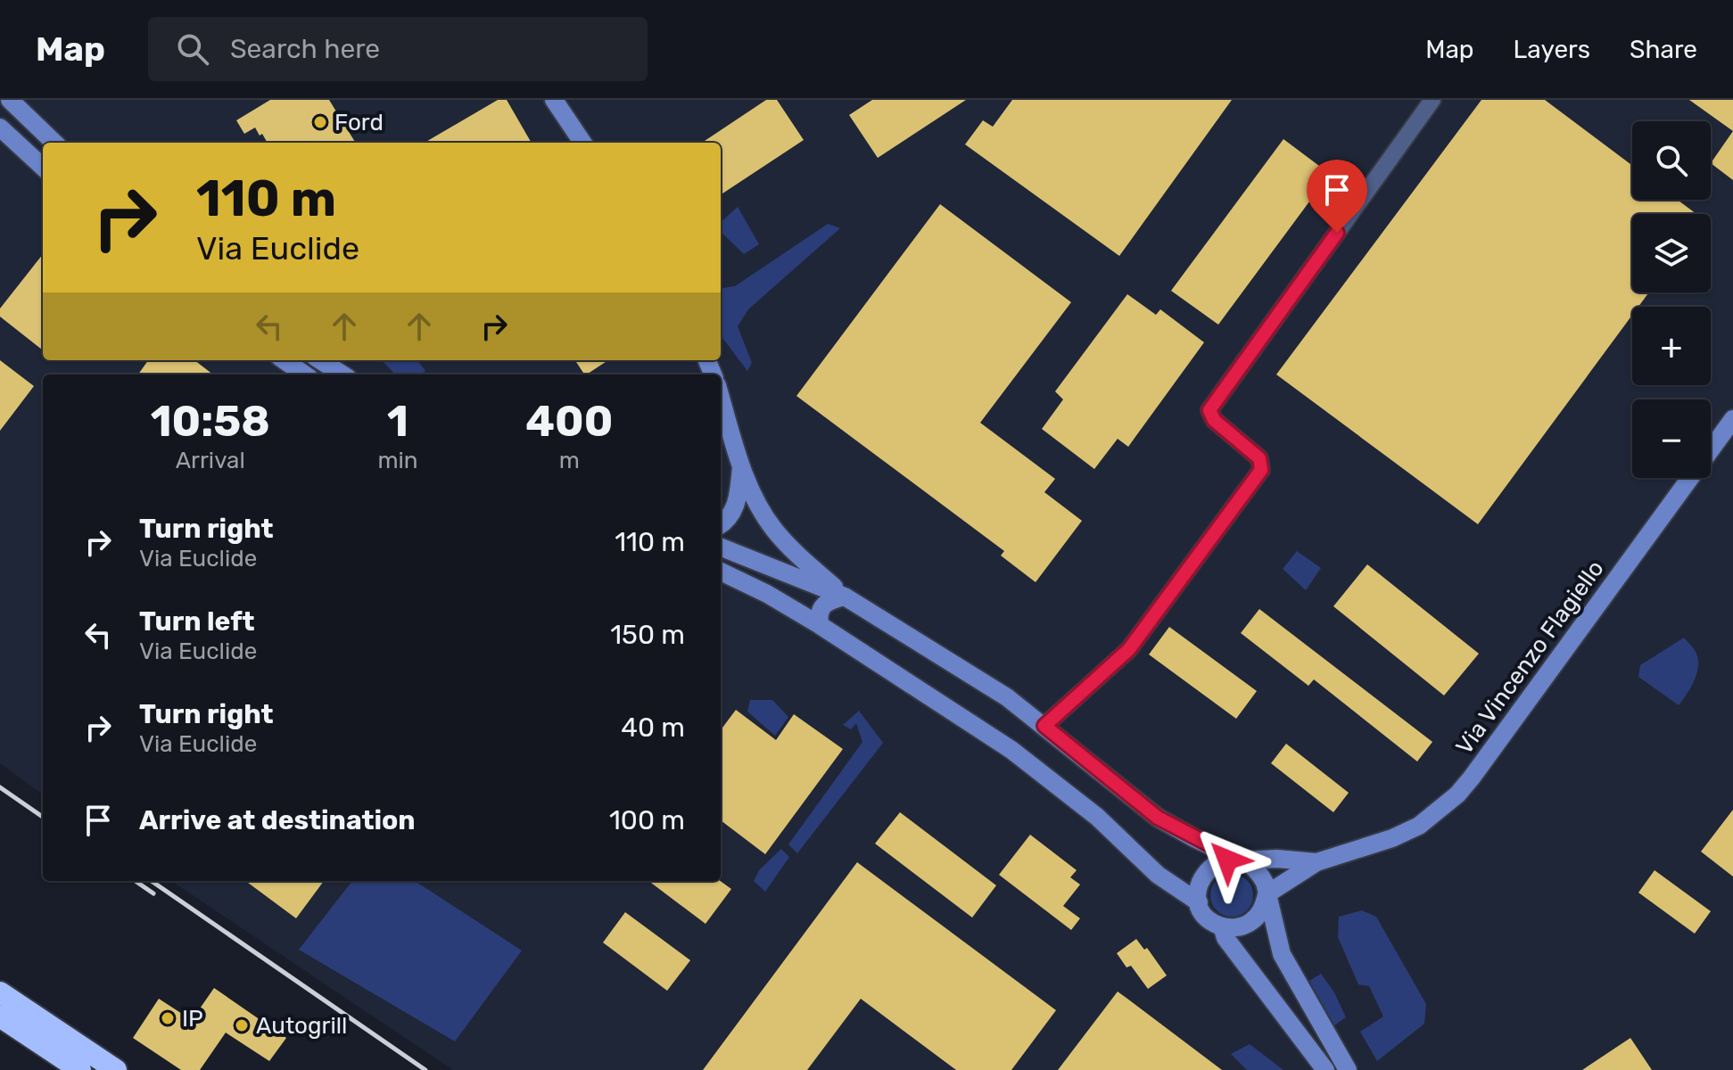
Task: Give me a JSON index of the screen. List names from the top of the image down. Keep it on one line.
{"streets":{"main road":["Via Vincenzo Flagiello"]},"places":["Ford","IP","Autogrill"],"page":{"header":"Map","search":"Search here","nav":["Map","Layers","Share"],"map_buttons":["+","−"],"turn":["110 m","Via Euclide"],"eta":["10:58","Arrival","1","min","400","m"],"list":[{"name":"Turn right","note":"Via Euclide","value":"110 m"},{"name":"Turn left","note":"Via Euclide","value":"150 m"},{"name":"Turn right","note":"Via Euclide","value":"40 m"},{"name":"Arrive at destination","value":"100 m"}]}}
